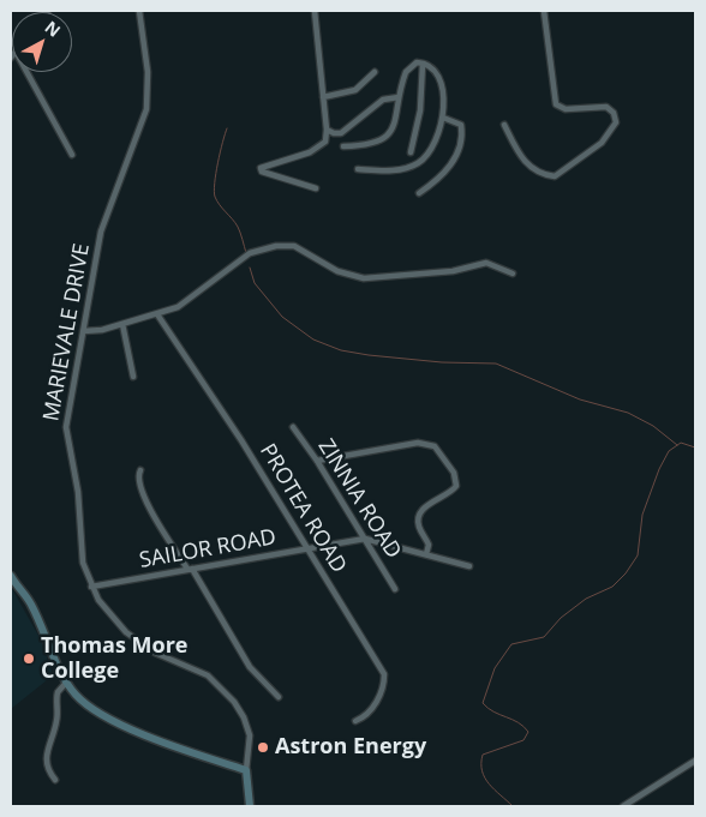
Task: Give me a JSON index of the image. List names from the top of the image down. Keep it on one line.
{"streets":{"street":["MARIEVALE DRIVE","ZINNIA ROAD","PROTEA ROAD","SAILOR ROAD"]},"crossings":[["MARIEVALE DRIVE","SAILOR ROAD"],["ZINNIA ROAD","SAILOR ROAD"],["PROTEA ROAD","SAILOR ROAD"]],"places":["Thomas More College","Astron Energy"],"north":"top right"}
